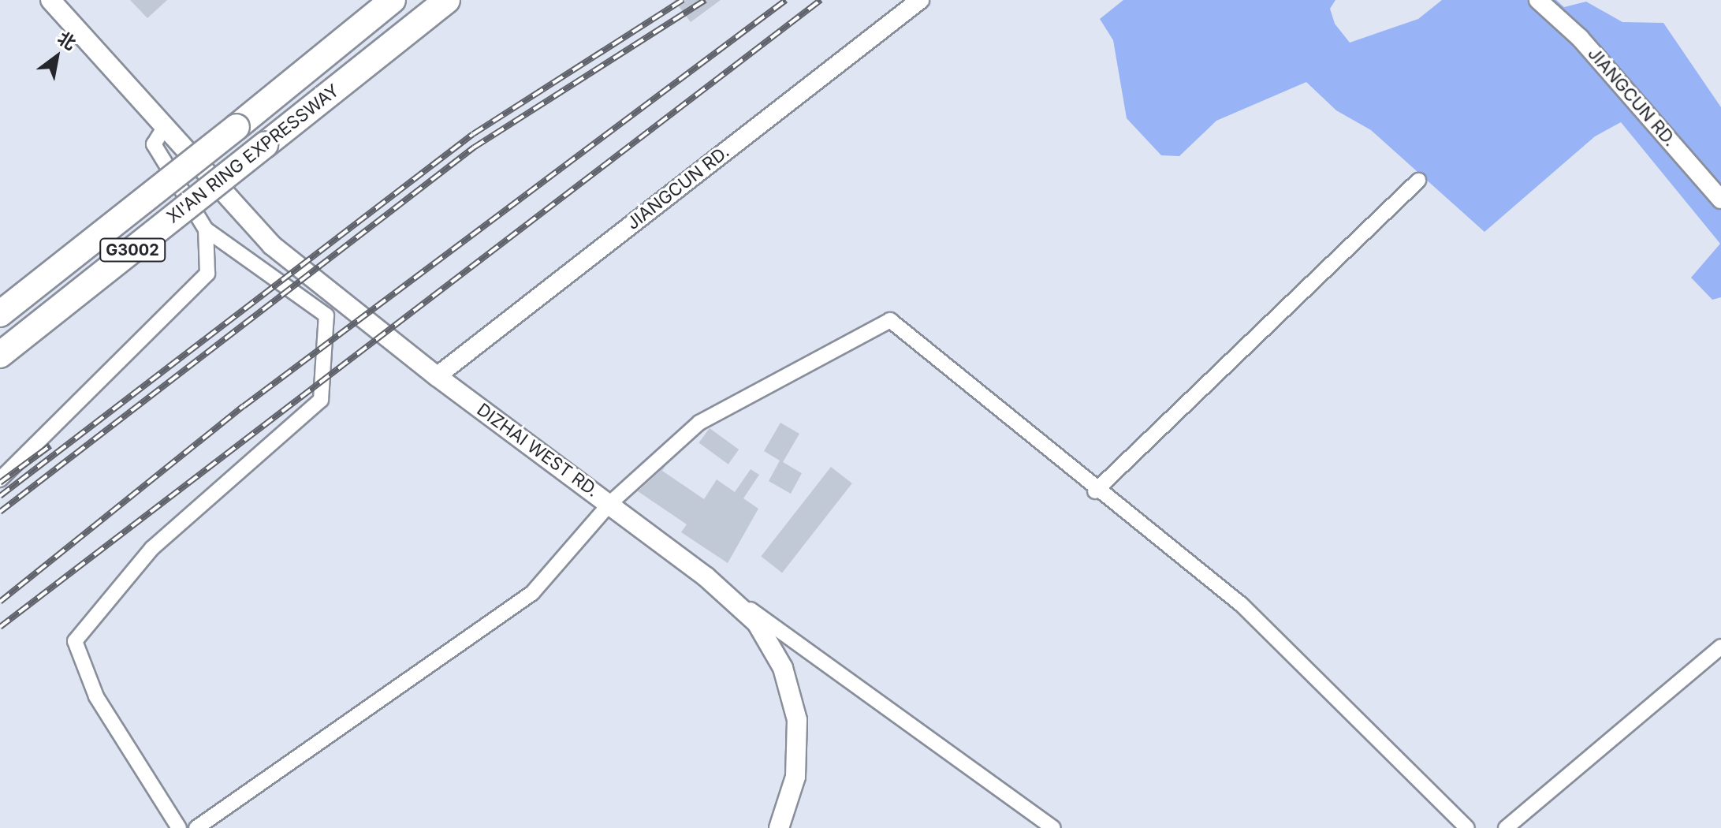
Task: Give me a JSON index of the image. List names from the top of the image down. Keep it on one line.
{"streets":{"highway":["XI'AN RING EXPRESSWAY","G3002"],"main road":["DIZHAI WEST RD."],"street":["JIANGCUN RD."]},"crossings":[["JIANGCUN RD.","DIZHAI WEST RD."]],"north":"top right"}
